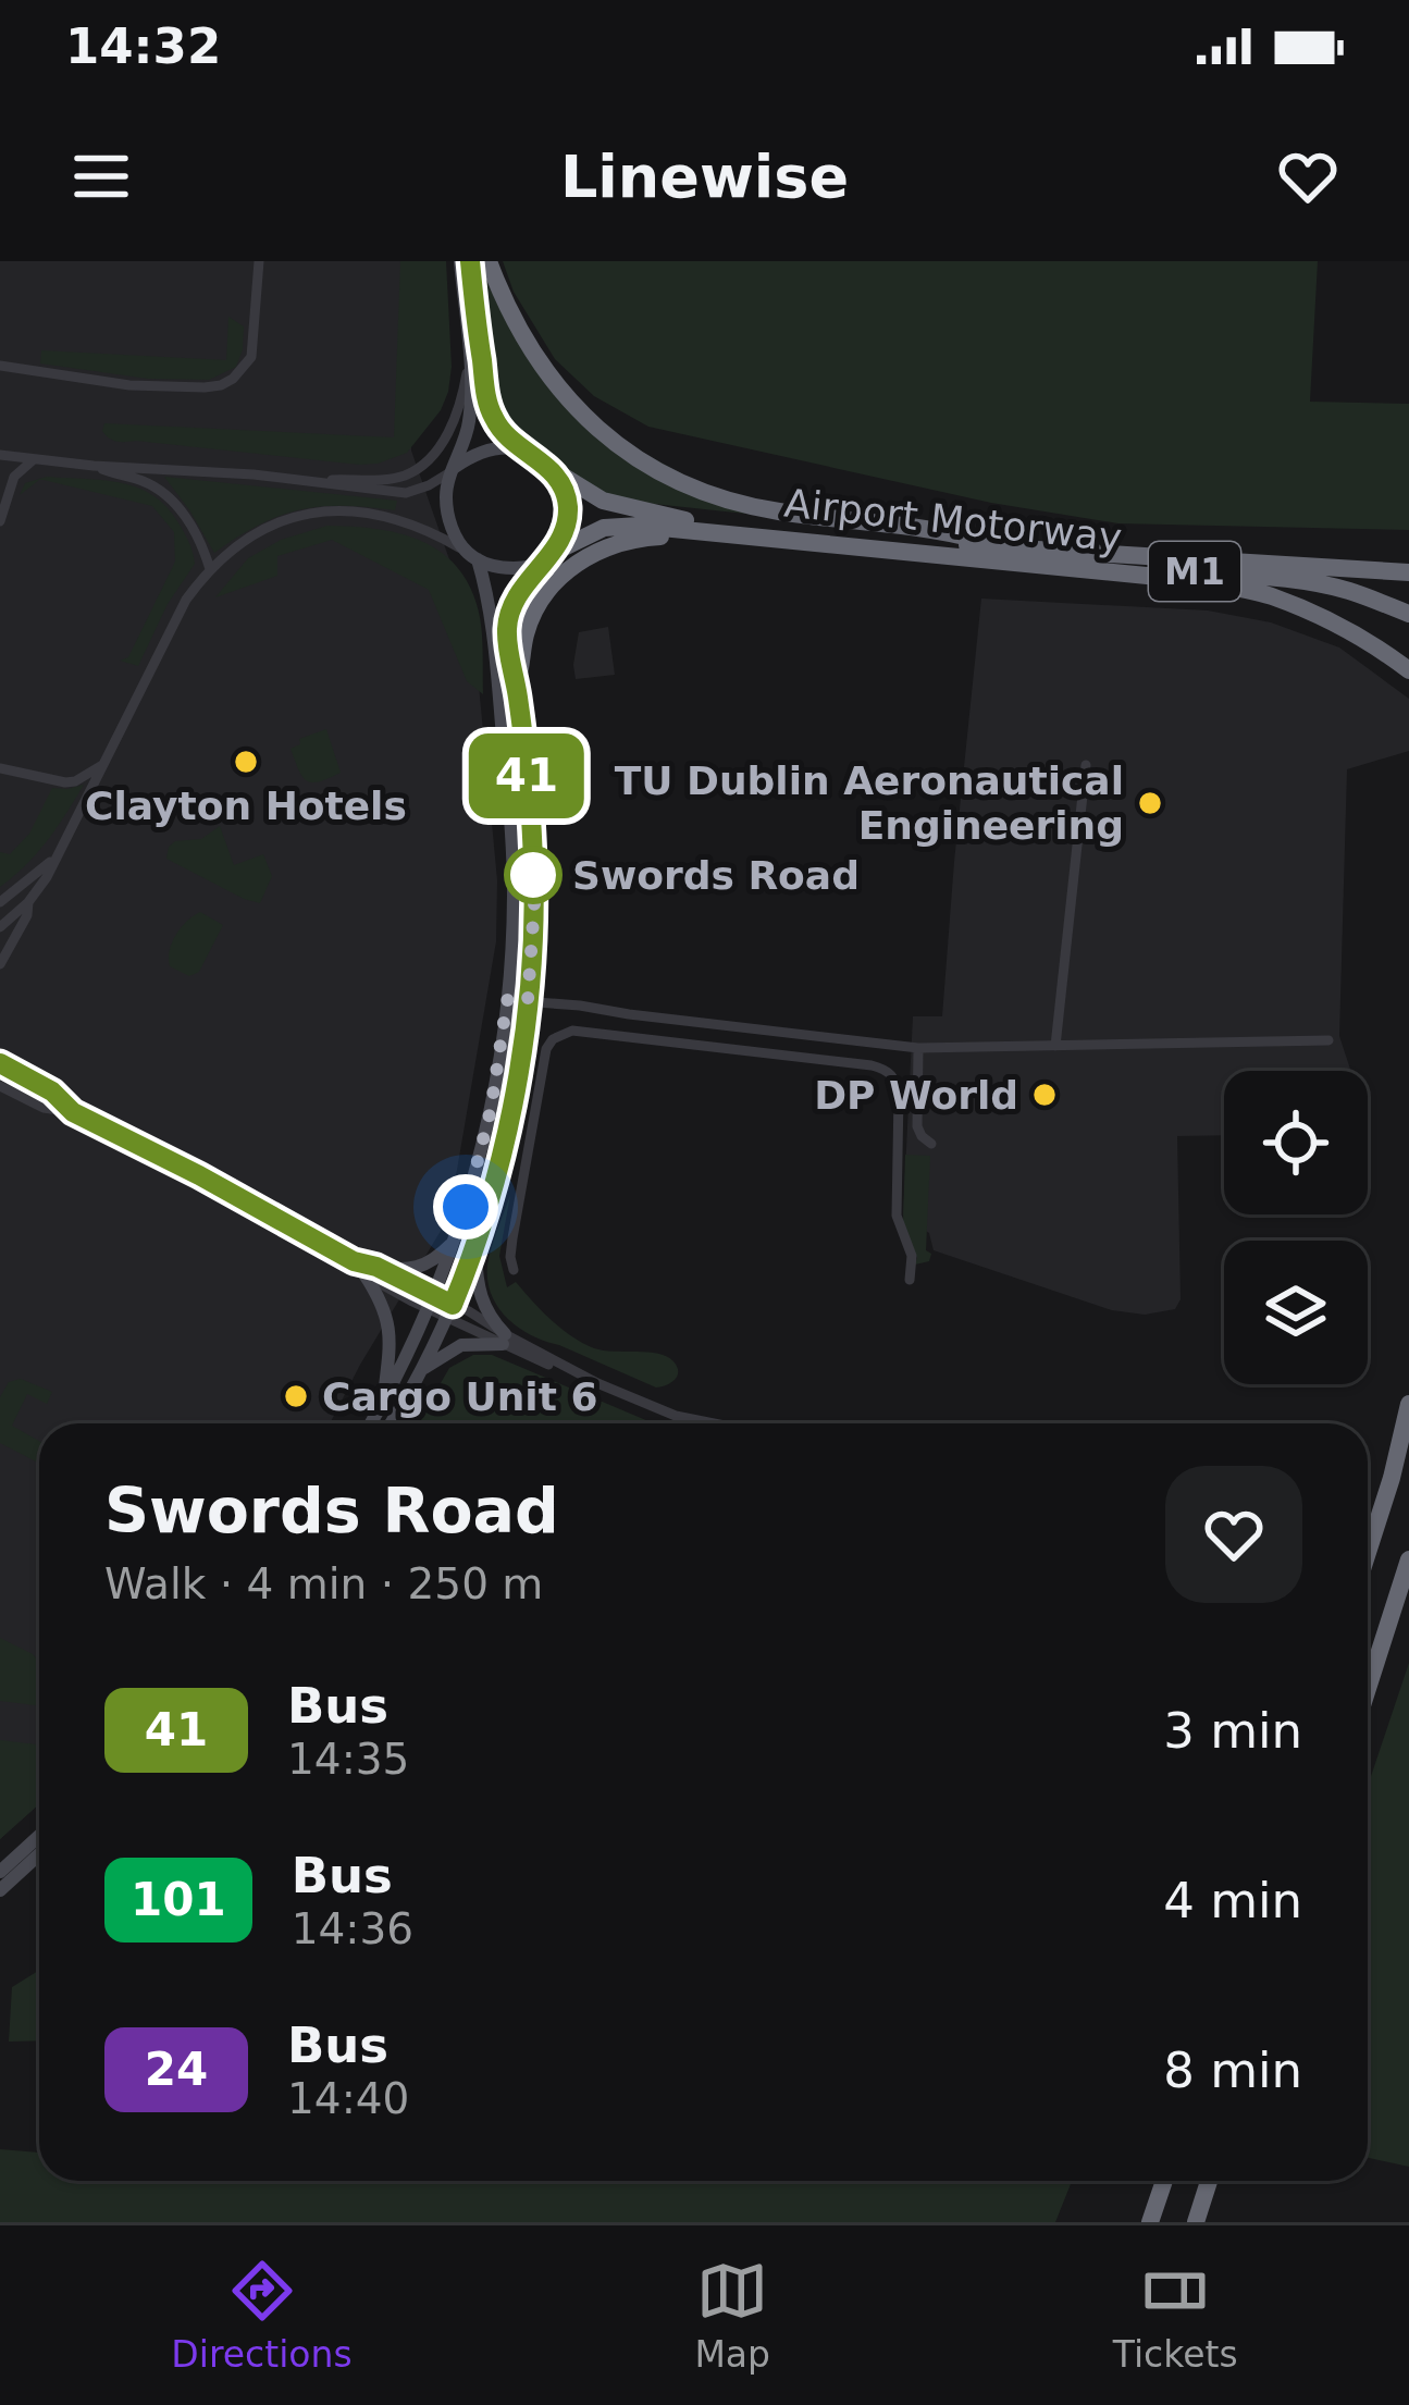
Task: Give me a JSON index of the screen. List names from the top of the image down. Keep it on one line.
{"streets":{"highway":["Airport Motorway","M1"]},"crossings":[["Airport Motorway","M1"]],"places":["Clayton Hotels","TU Dublin Aeronautical Engineering","Swords Road","DP World","Cargo Unit 6"],"lines":["bus line 41"],"page":{"status":"14:32","header":"Linewise","on_map":"41","heading":["Swords Road","Walk · 4 min · 250 m"],"list":[{"mark":"41","name":"Bus","note":"14:35","value":"3 min"},{"mark":"101","name":"Bus","note":"14:36","value":"4 min"},{"mark":"24","name":"Bus","note":"14:40","value":"8 min"}],"tabs":["Directions","Map","Tickets"]}}
